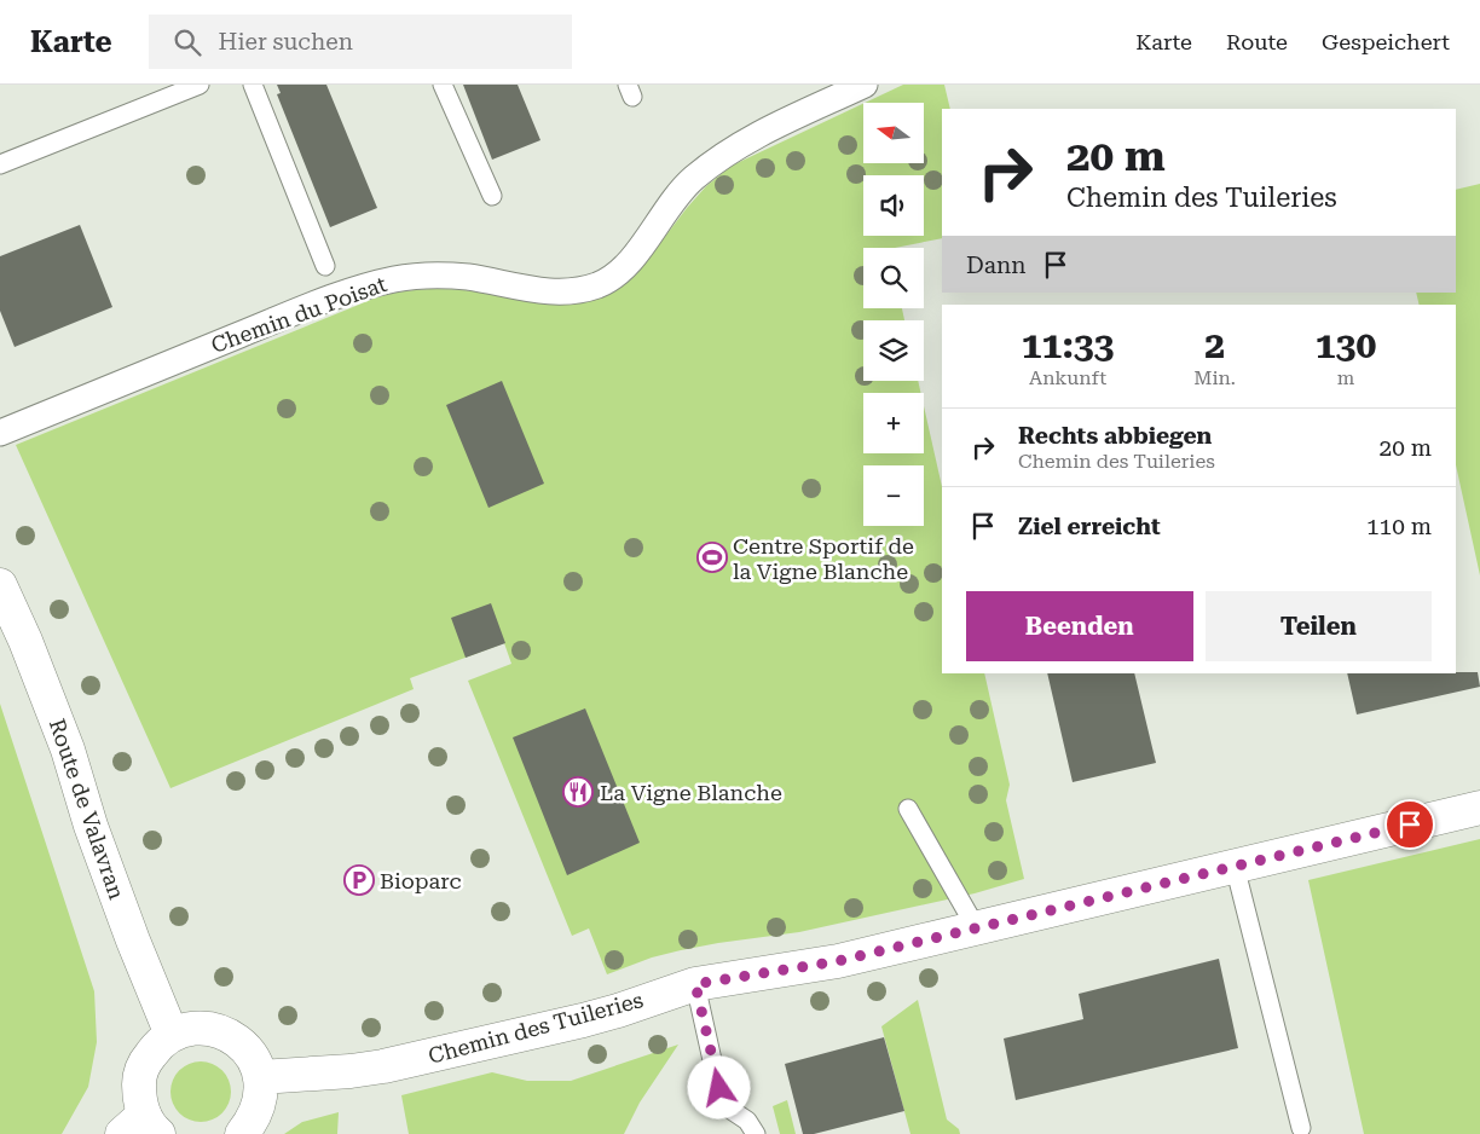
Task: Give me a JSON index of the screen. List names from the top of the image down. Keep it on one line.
{"streets":{"street":["Chemin du Poisat","Route de Valavran","Chemin des Tuileries"]},"places":{"sports":["Centre Sportif de la Vigne Blanche"],"restaurant":["La Vigne Blanche"],"parking":["Bioparc"]},"north":"left","page":{"header":"Karte","search":"Hier suchen","nav":["Karte","Route","Gespeichert"],"map_buttons":["+","−"],"turn":["20 m","Chemin des Tuileries"],"then":"Dann","eta":["11:33","Ankunft","2","Min.","130","m"],"list":[{"name":"Rechts abbiegen","note":"Chemin des Tuileries","value":"20 m"},{"name":"Ziel erreicht","value":"110 m"}],"buttons":["Beenden","Teilen"]}}
